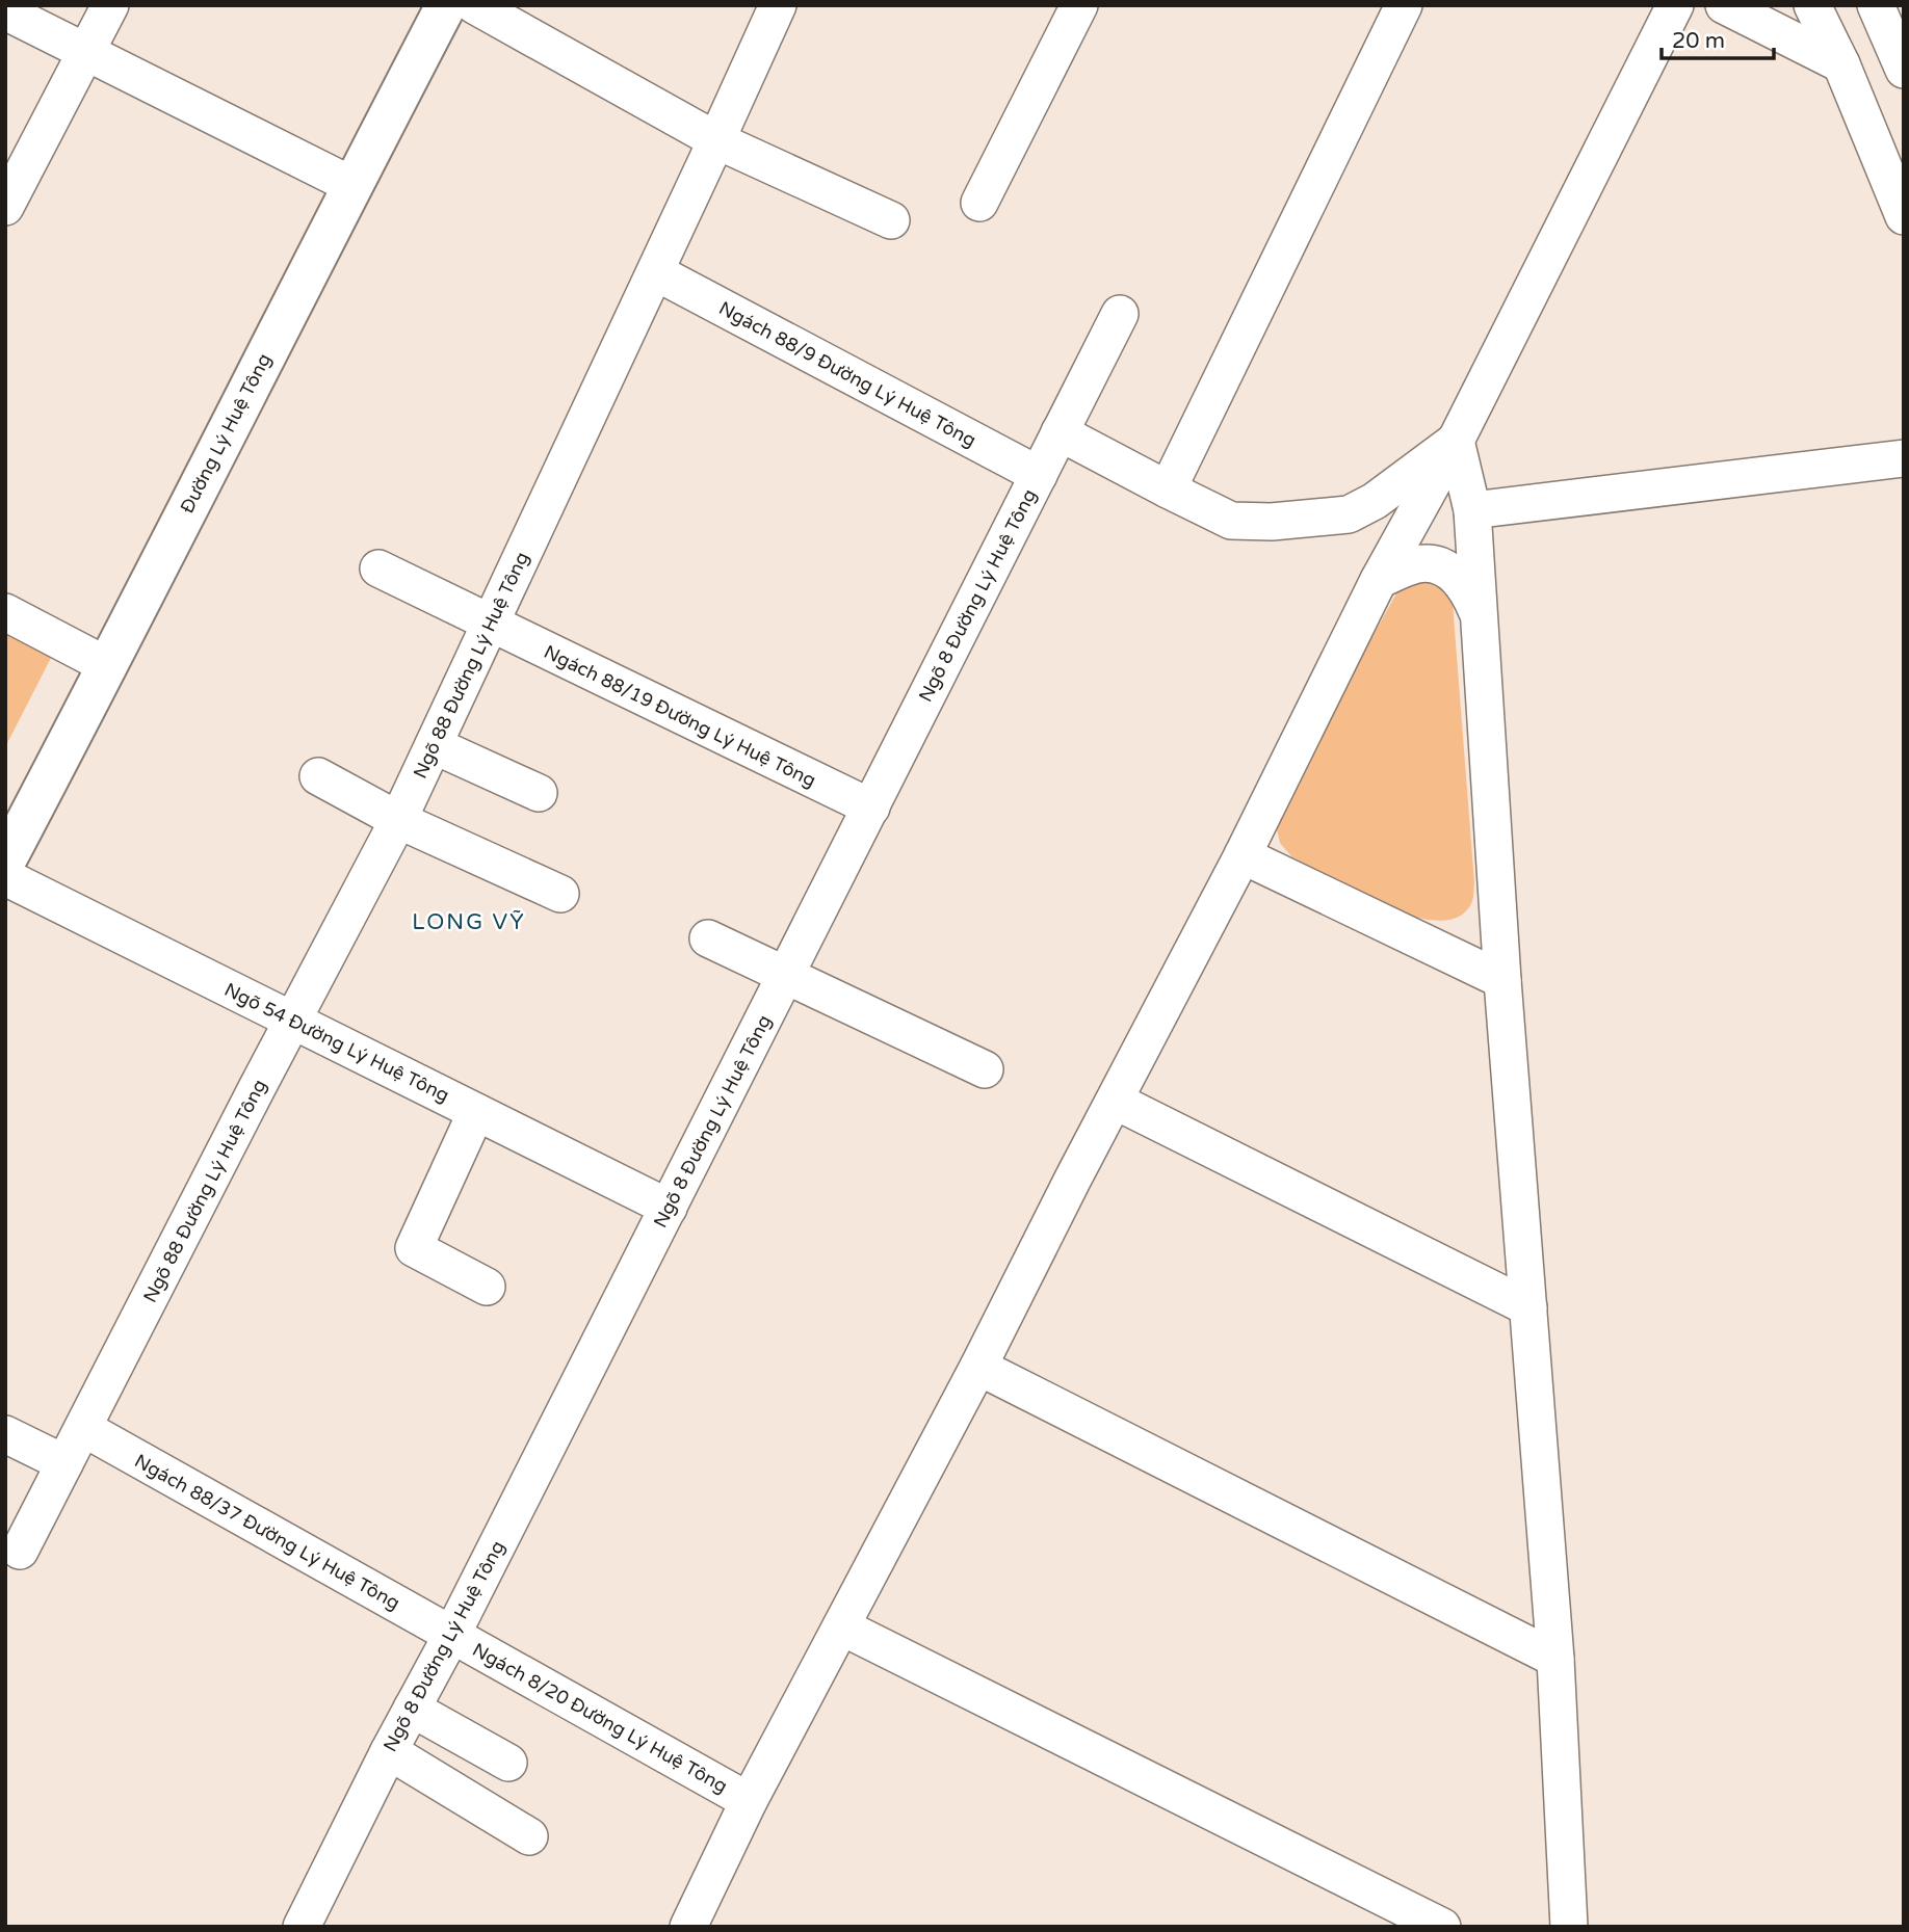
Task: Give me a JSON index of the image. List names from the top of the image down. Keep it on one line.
{"streets":{"main road":["Đường Lý Huệ Tông"],"street":["Ngách 88/9 Đường Lý Huệ Tông","Ngõ 8 Đường Lý Huệ Tông","Ngõ 88 Đường Lý Huệ Tông","Ngách 88/19 Đường Lý Huệ Tông","Ngõ 54 Đường Lý Huệ Tông","Ngách 88/37 Đường Lý Huệ Tông","Ngách 8/20 Đường Lý Huệ Tông"]},"crossings":[["Ngách 88/9 Đường Lý Huệ Tông","Ngõ 8 Đường Lý Huệ Tông"],["Ngách 88/9 Đường Lý Huệ Tông","Ngõ 88 Đường Lý Huệ Tông"],["Ngõ 8 Đường Lý Huệ Tông","Ngách 88/19 Đường Lý Huệ Tông"],["Ngõ 8 Đường Lý Huệ Tông","Ngõ 54 Đường Lý Huệ Tông"],["Ngõ 8 Đường Lý Huệ Tông","Ngách 88/37 Đường Lý Huệ Tông"],["Ngõ 8 Đường Lý Huệ Tông","Ngách 8/20 Đường Lý Huệ Tông"],["Ngõ 88 Đường Lý Huệ Tông","Ngách 88/19 Đường Lý Huệ Tông"],["Ngõ 88 Đường Lý Huệ Tông","Ngõ 54 Đường Lý Huệ Tông"],["Ngõ 88 Đường Lý Huệ Tông","Ngách 88/37 Đường Lý Huệ Tông"],["Ngách 88/37 Đường Lý Huệ Tông","Ngách 8/20 Đường Lý Huệ Tông"]],"districts":["LONG VỸ"],"scale_bar":"20 m"}
